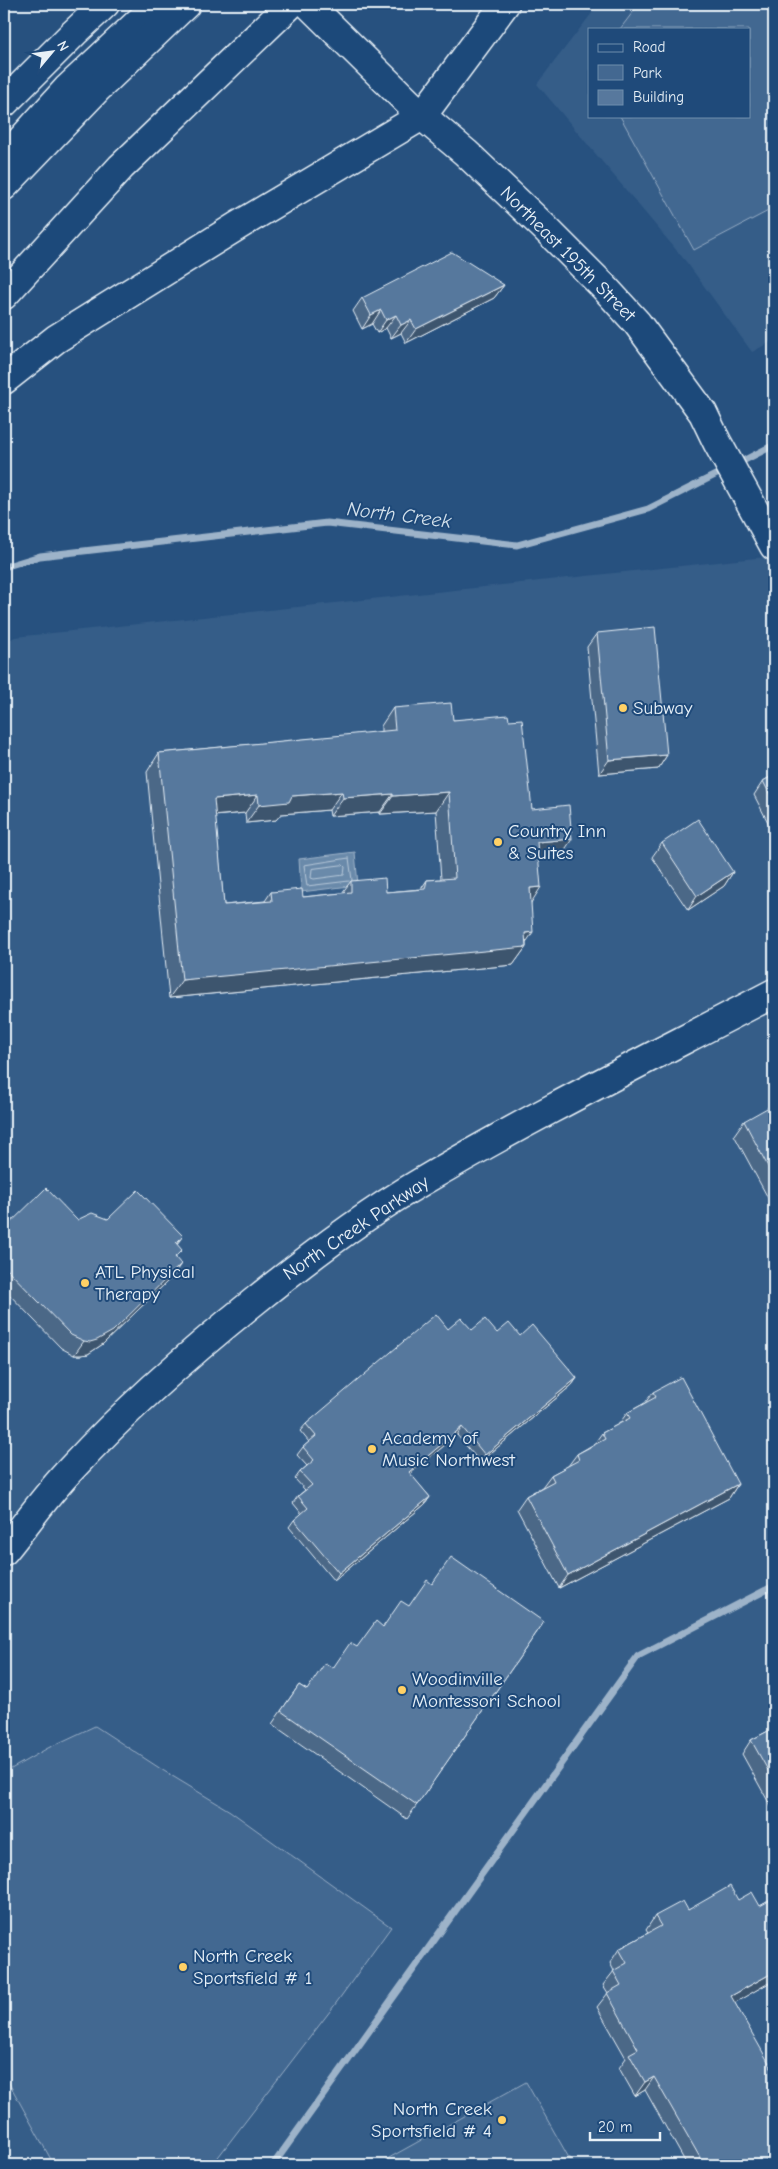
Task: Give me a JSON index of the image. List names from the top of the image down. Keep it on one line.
{"streets":{"main road":["Northeast 195th Street","North Creek Parkway"]},"water":["North Creek"],"places":["Subway","Country Inn & Suites","ATL Physical Therapy","Academy of Music Northwest","Woodinville Montessori School","North Creek Sportsfield # 1","North Creek Sportsfield # 4"],"legend":["Road","Park","Building"],"scale_bar":"20 m","north":"top right"}
